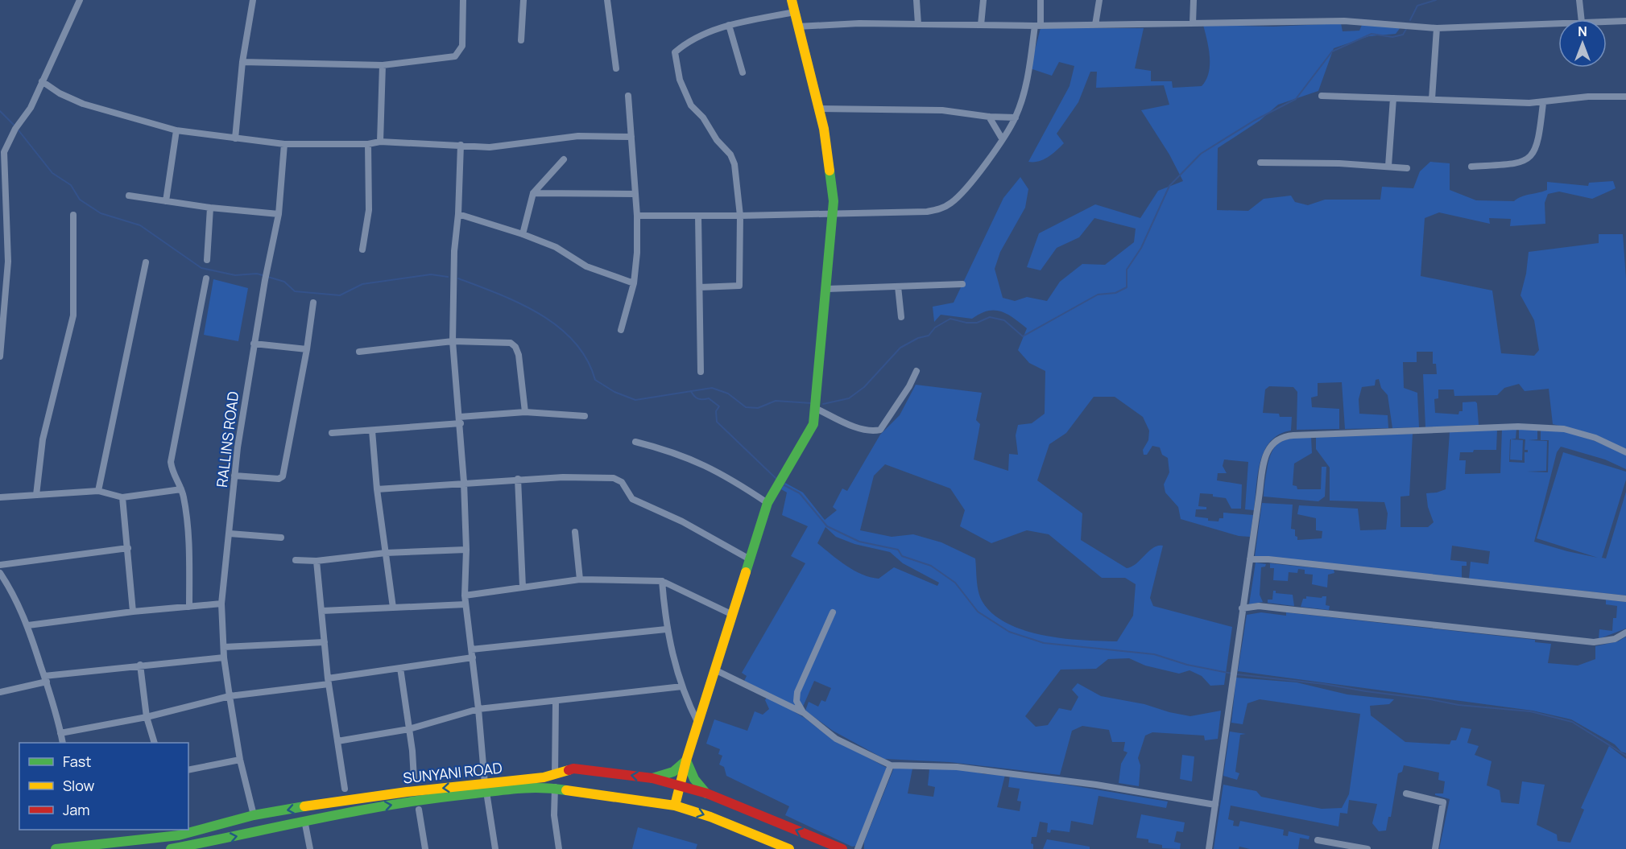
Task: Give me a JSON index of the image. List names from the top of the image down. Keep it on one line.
{"streets":{"main road":["SUNYANI ROAD"],"street":["RALLINS ROAD"]},"crossings":[["RALLINS ROAD","SUNYANI ROAD"]],"legend":["Fast","Slow","Jam"],"north":"top"}
